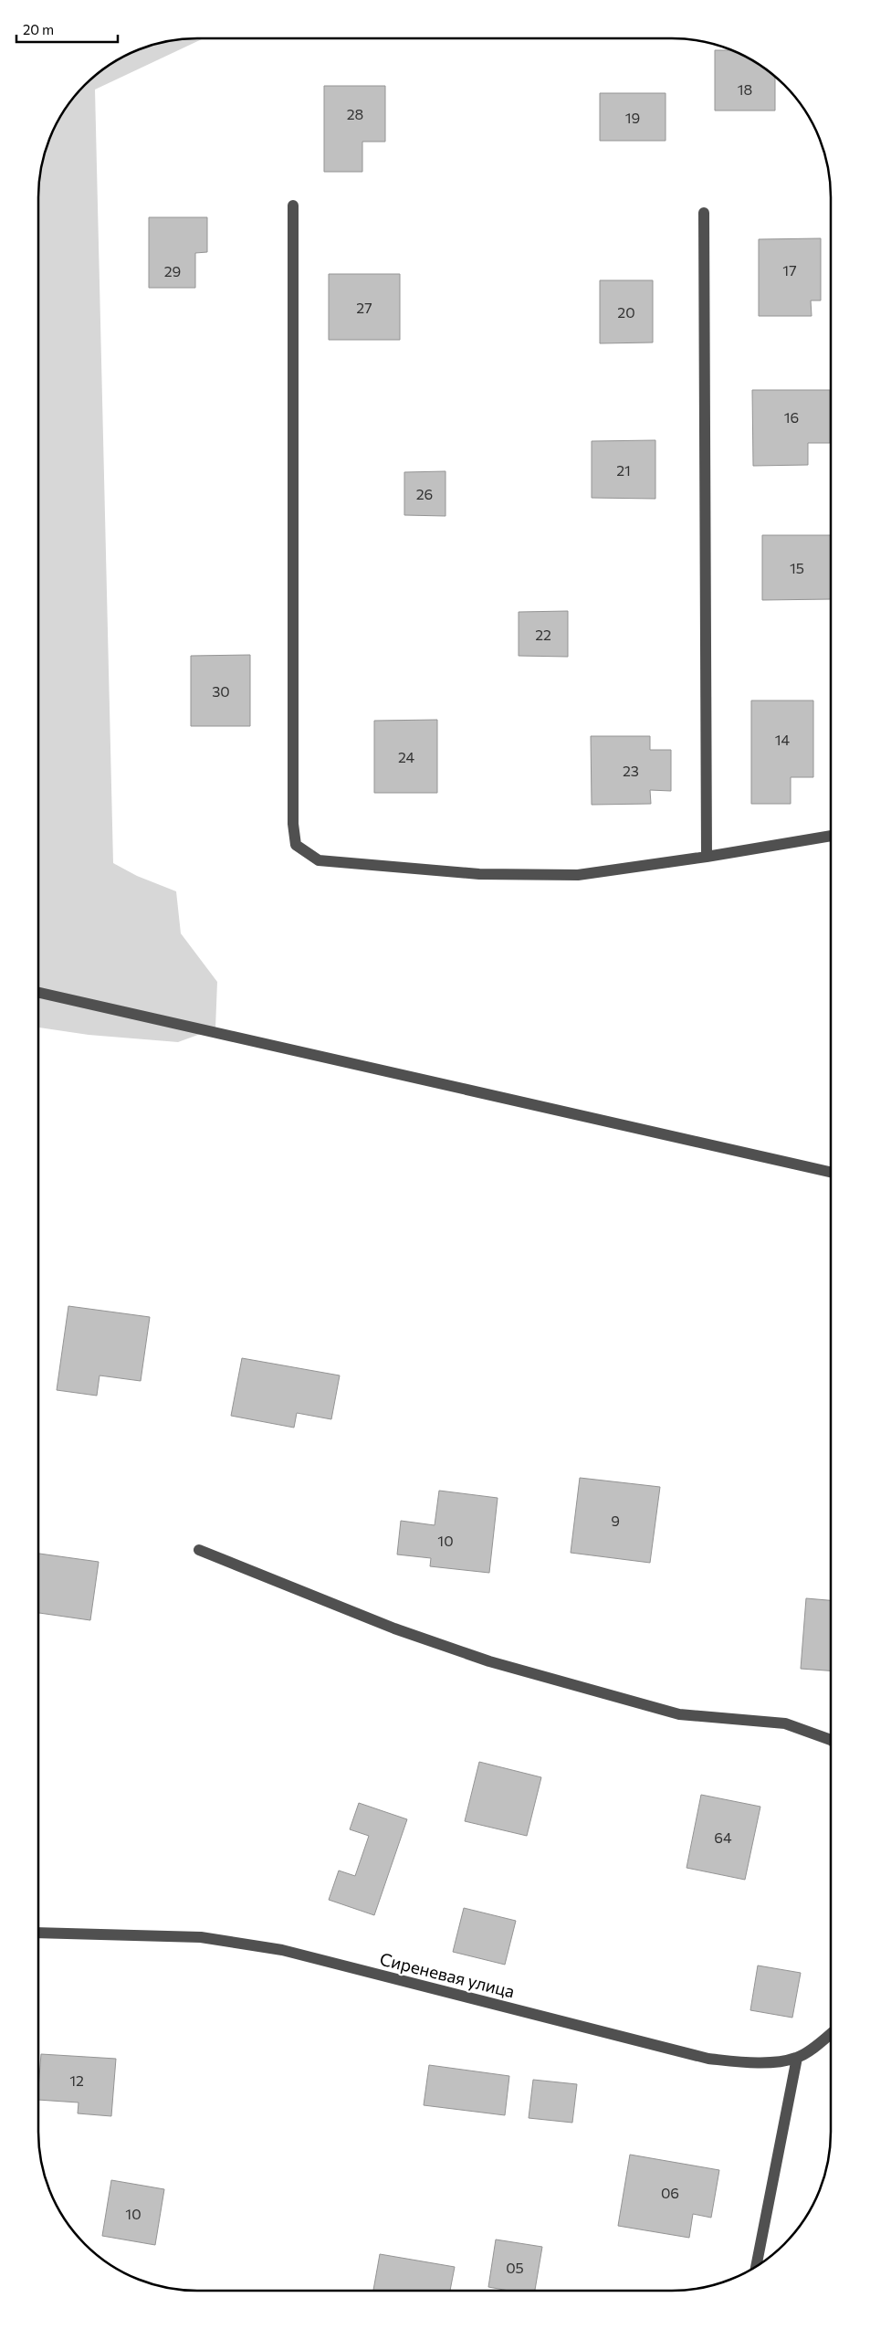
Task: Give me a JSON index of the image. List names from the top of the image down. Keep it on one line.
{"streets":{"street":["Сиреневая улица"]},"house_numbers":["18","28","19","17","29","27","20","16","21","26","15","22","30","14","24","23","9","10","64","12","06","10","05"],"scale_bar":"20 m"}
